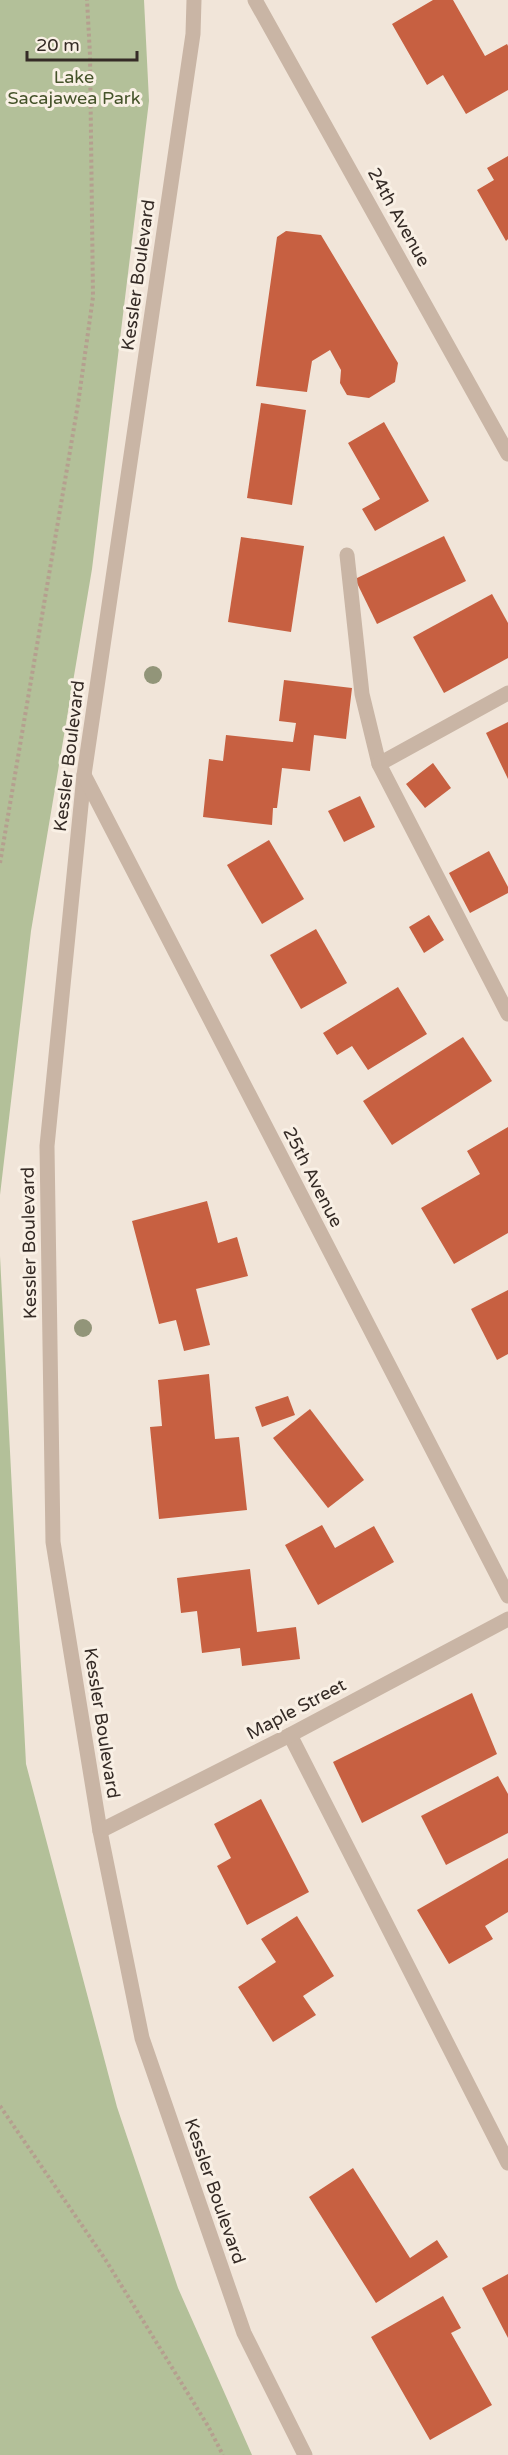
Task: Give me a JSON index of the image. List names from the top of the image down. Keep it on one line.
{"streets":{"street":["24th Avenue","Kessler Boulevard","25th Avenue","Maple Street"]},"crossings":[["Kessler Boulevard","25th Avenue"],["Kessler Boulevard","Maple Street"]],"parks":["Lake Sacajawea Park"],"scale_bar":"20 m"}
